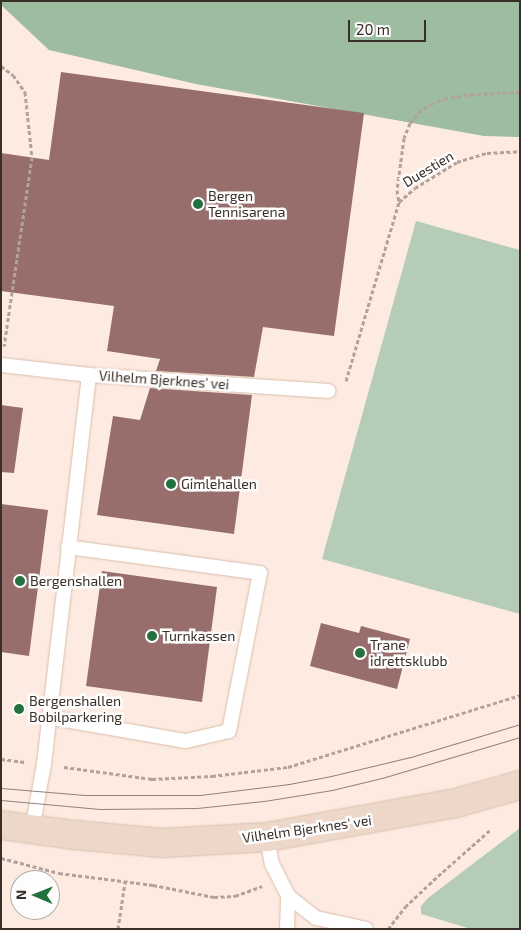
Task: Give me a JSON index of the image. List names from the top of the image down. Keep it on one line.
{"streets":{"main road":["Vilhelm Bjerknes' vei"],"path":["Duestien"]},"places":["Bergen Tennisarena","Gimlehallen","Bergenshallen","Turnkassen","Trane idrettsklubb","Bergenshallen Bobilparkering"],"scale_bar":"20 m","north":"left"}
